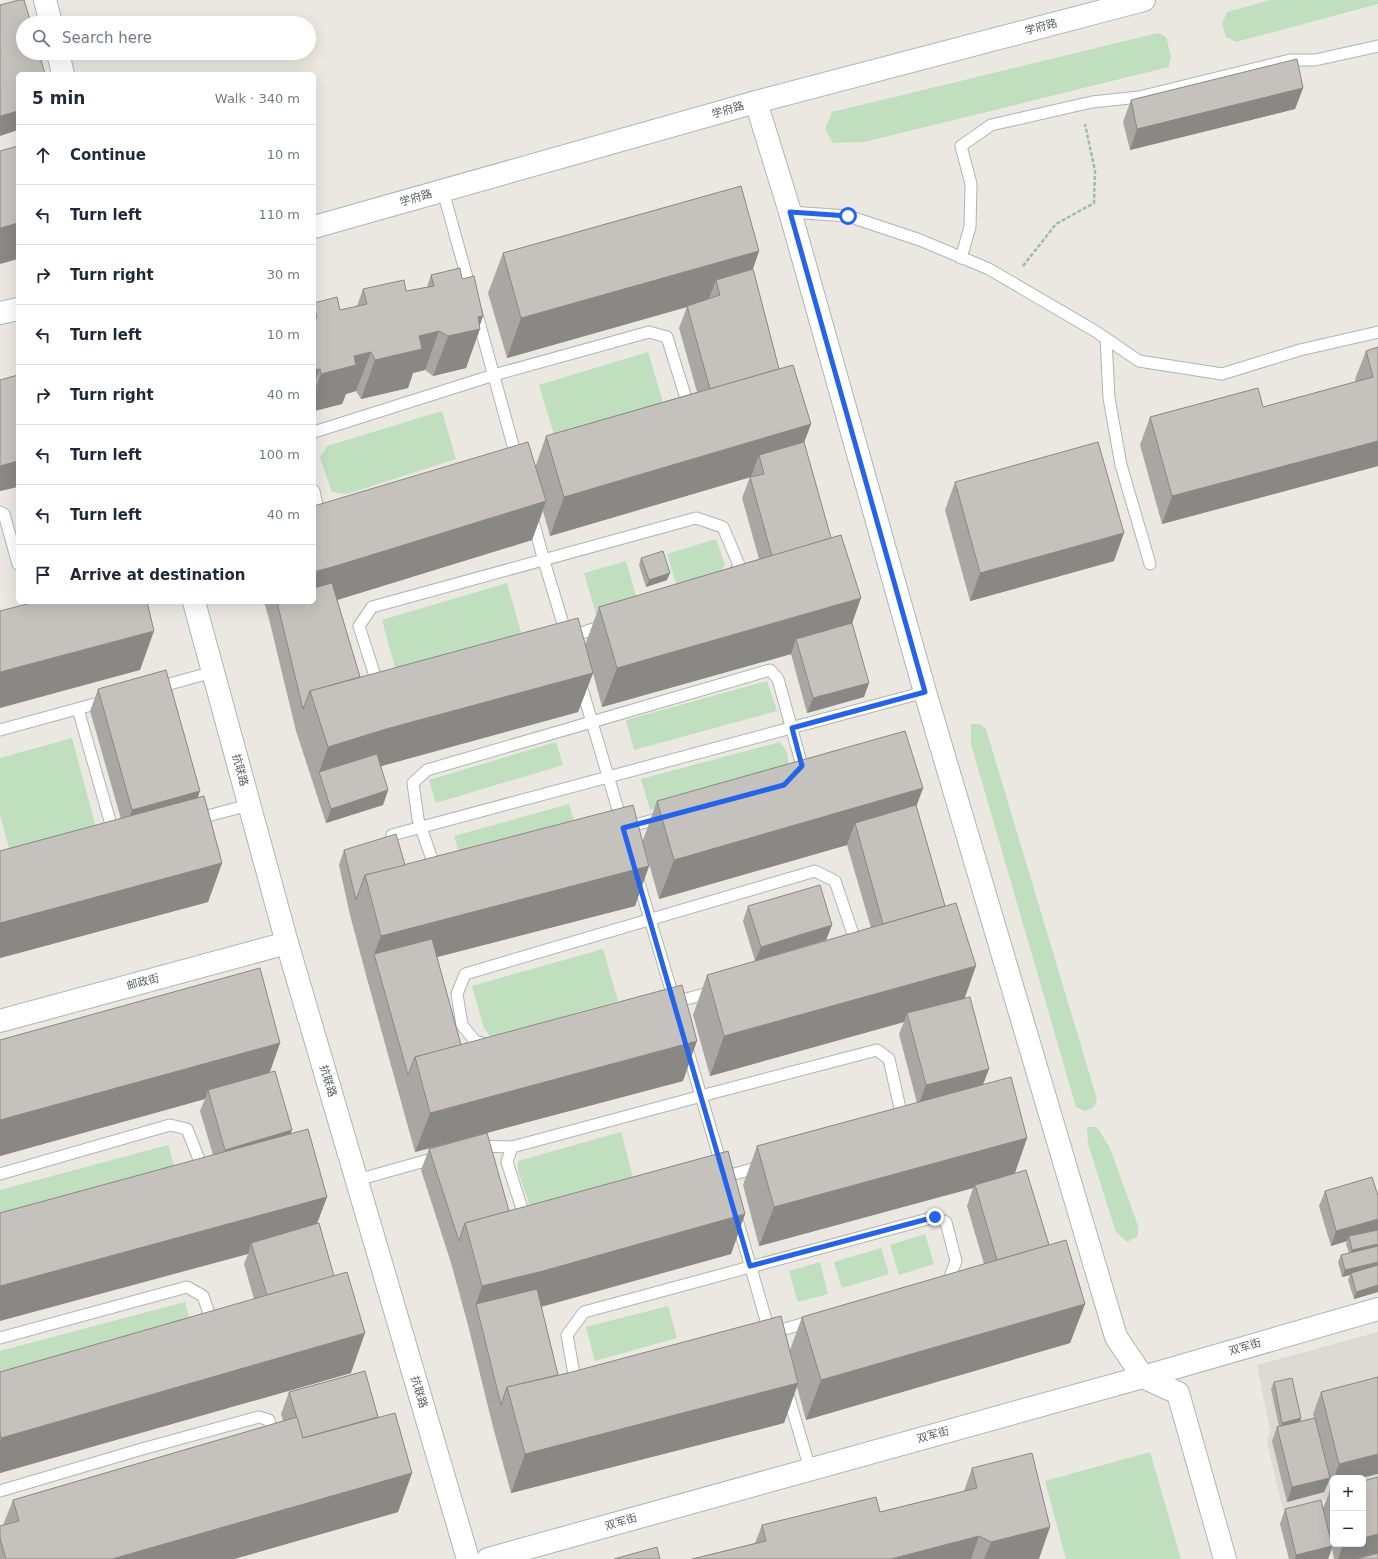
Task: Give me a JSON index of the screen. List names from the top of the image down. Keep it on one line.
{"streets":{"street":["学府路","抗联路","邮政街","双军街"]},"crossings":[["抗联路","邮政街"]],"page":{"search":"Search here","heading":["5 min","Walk · 340 m"],"list":[["Continue","10 m"],["Turn left","110 m"],["Turn right","30 m"],["Turn left","10 m"],["Turn right","40 m"],["Turn left","100 m"],["Turn left","40 m"],"Arrive at destination"],"map_buttons":["+","−"]}}
